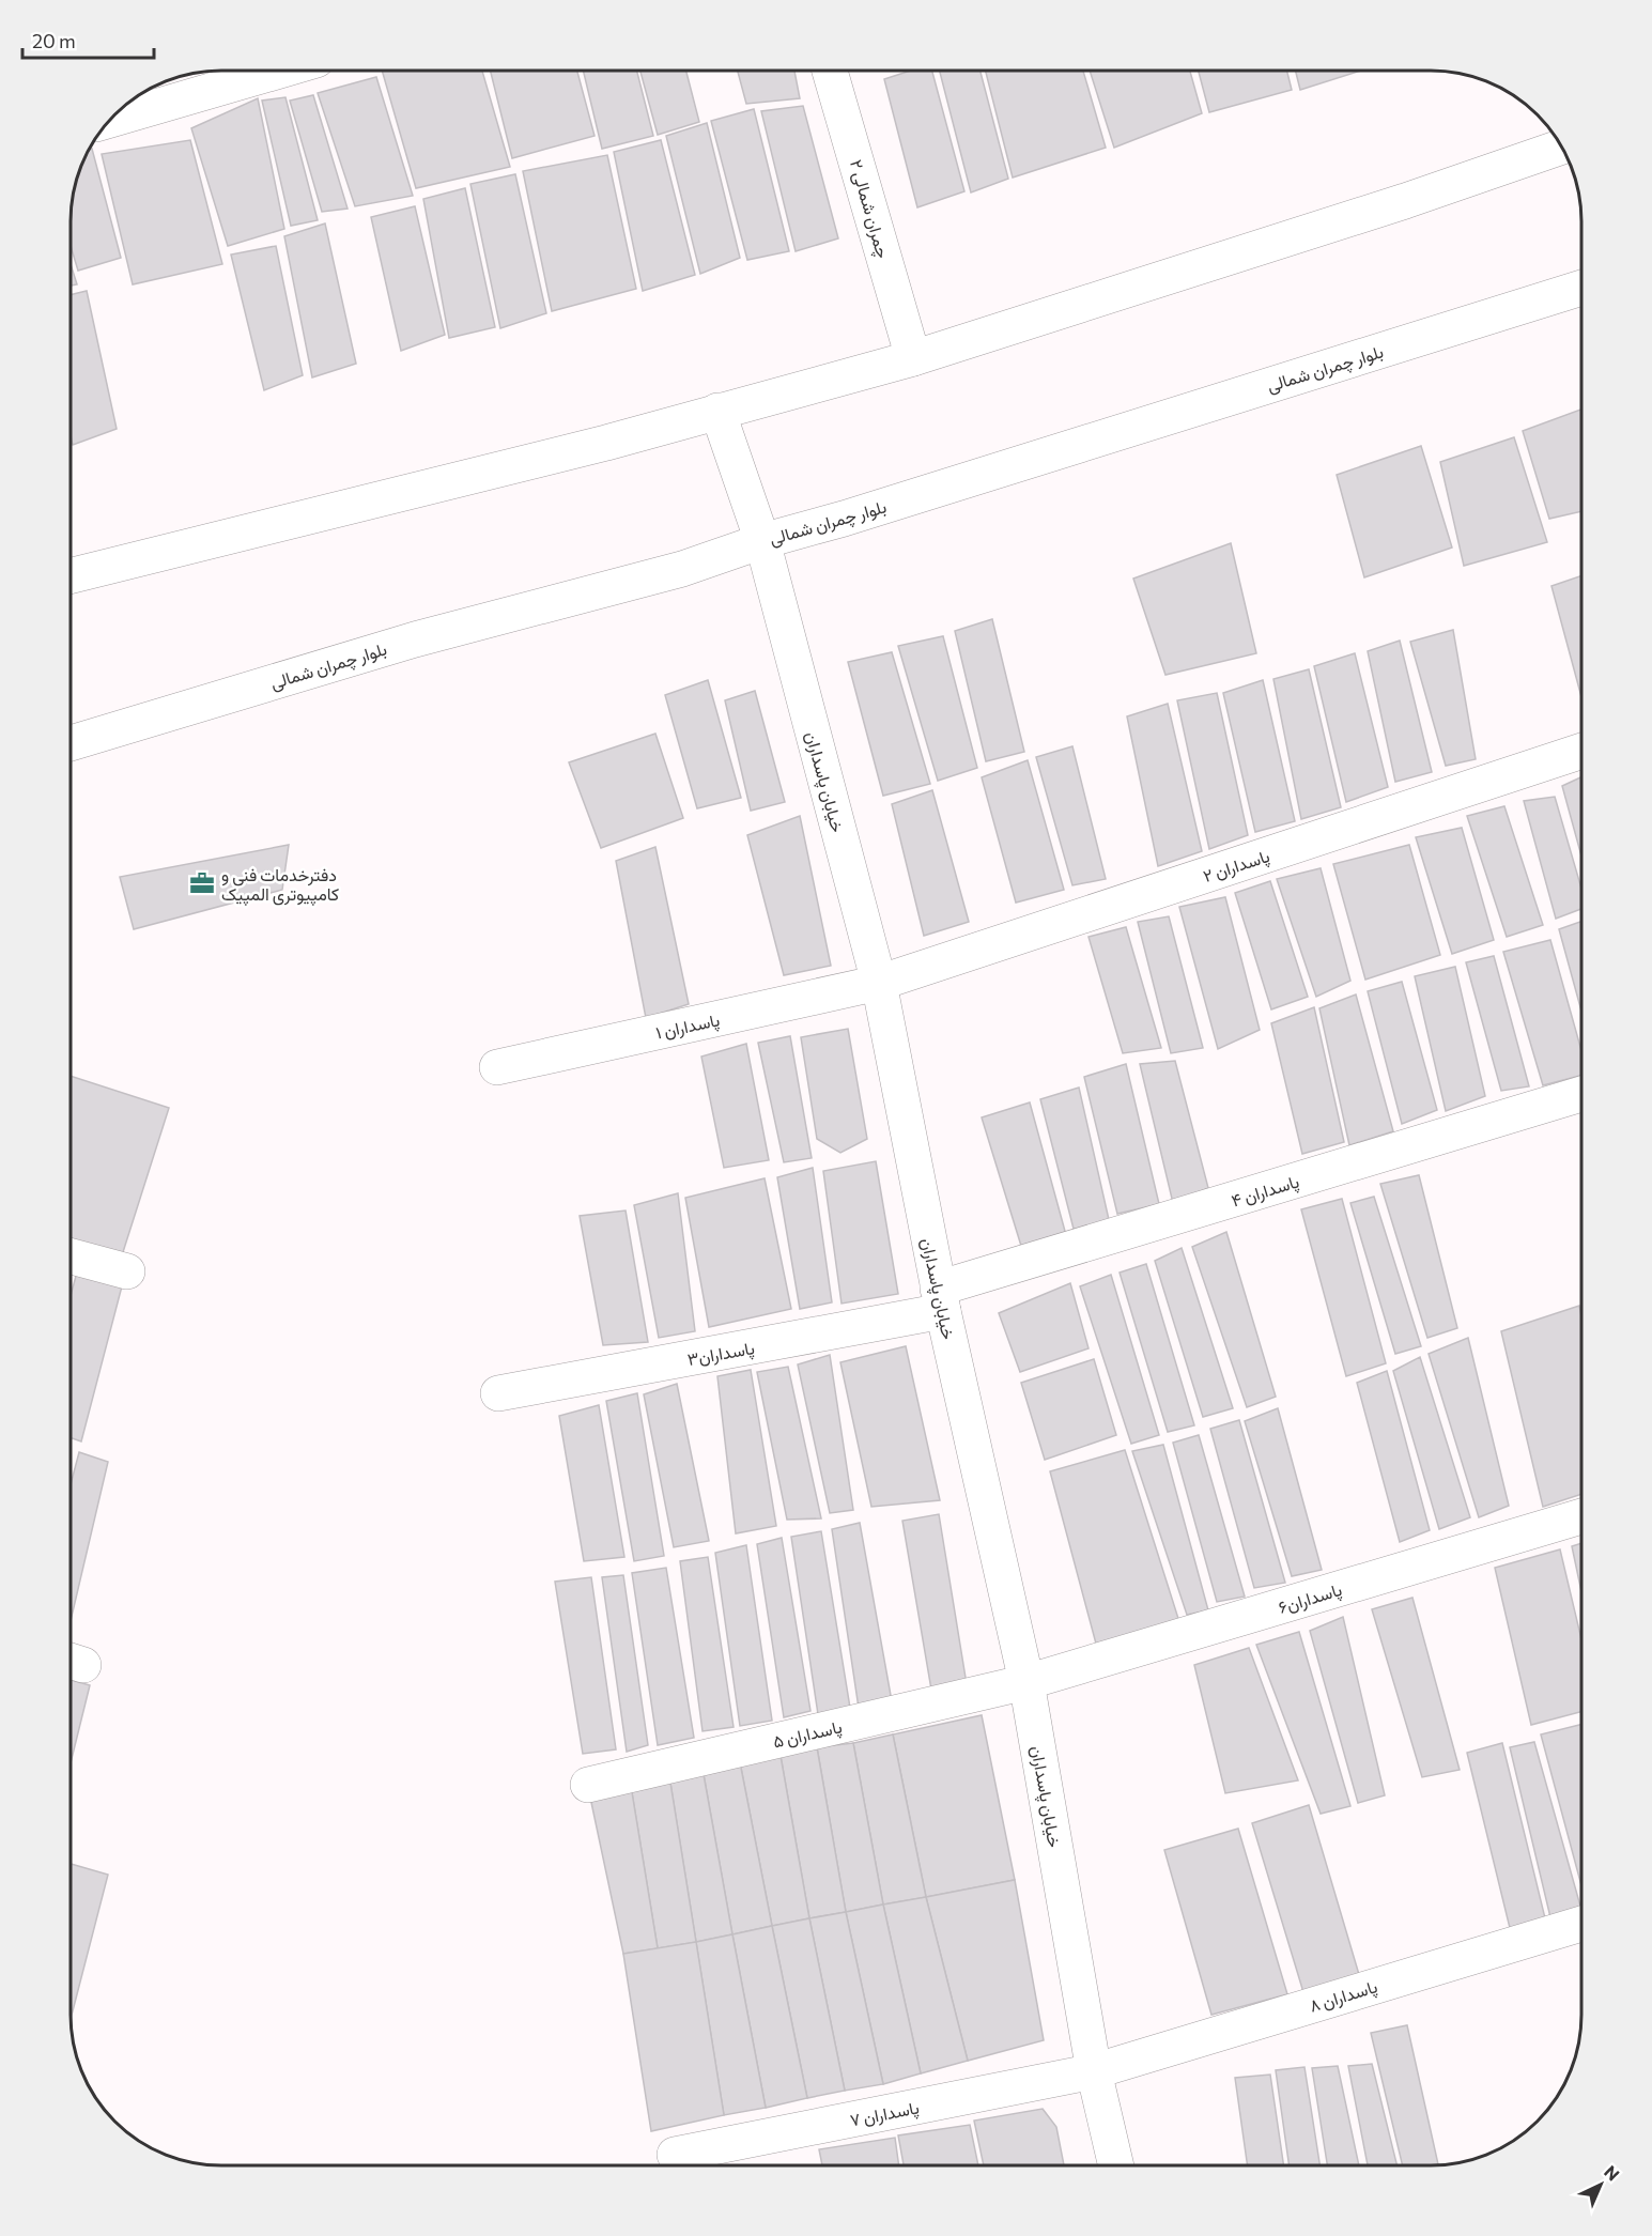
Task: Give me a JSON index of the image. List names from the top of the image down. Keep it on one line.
{"streets":{"street":["چمران شمالی ۲","بلوار چمران شمالی","خیابان پاسداران","پاسداران ۲","پاسداران ۱","پاسداران ۴","پاسداران۳","پاسداران۶","پاسداران ۵","پاسداران ۸","پاسداران ۷"]},"crossings":[["بلوار چمران شمالی","خیابان پاسداران"],["خیابان پاسداران","پاسداران ۲"],["خیابان پاسداران","پاسداران ۱"],["خیابان پاسداران","پاسداران ۴"],["خیابان پاسداران","پاسداران۳"],["خیابان پاسداران","پاسداران۶"],["خیابان پاسداران","پاسداران ۵"],["خیابان پاسداران","پاسداران ۸"],["خیابان پاسداران","پاسداران ۷"],["پاسداران ۲","پاسداران ۱"],["پاسداران ۴","پاسداران۳"],["پاسداران۶","پاسداران ۵"],["پاسداران ۸","پاسداران ۷"]],"places":{"office":["دفترخدمات فنی و کامپیوتری المپیک"]},"scale_bar":"20 m","north":"top right"}
